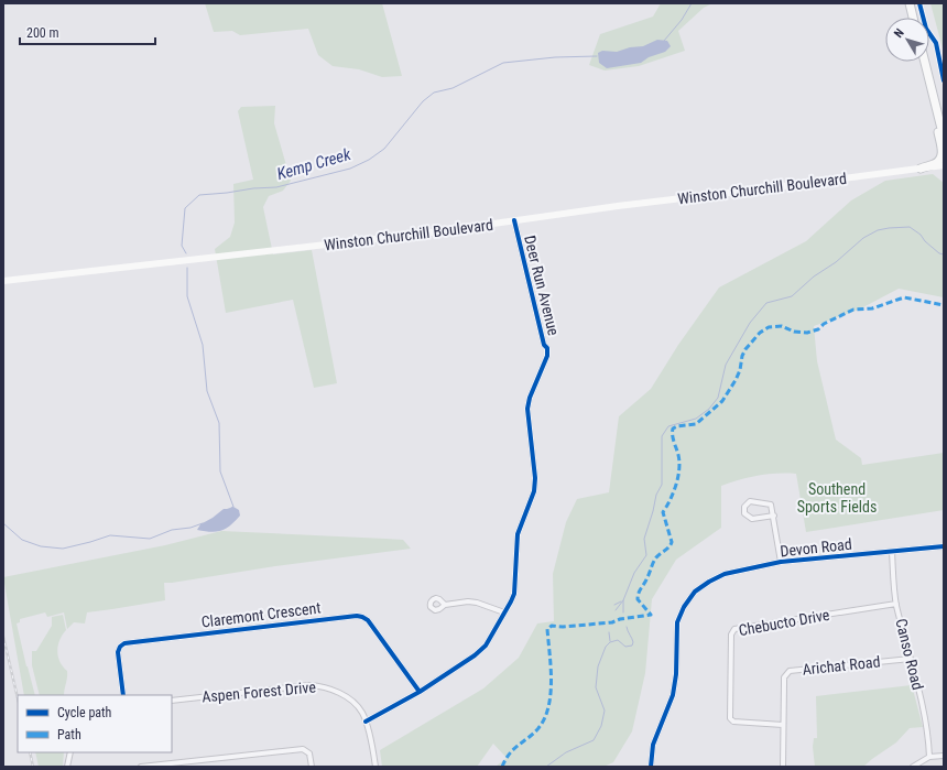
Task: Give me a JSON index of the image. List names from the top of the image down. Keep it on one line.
{"streets":{"main road":["Winston Churchill Boulevard"],"street":["Deer Run Avenue","Devon Road","Claremont Crescent","Chebucto Drive","Canso Road","Arichat Road","Aspen Forest Drive"]},"crossings":[["Winston Churchill Boulevard","Deer Run Avenue"],["Deer Run Avenue","Claremont Crescent"],["Deer Run Avenue","Aspen Forest Drive"],["Devon Road","Canso Road"],["Chebucto Drive","Canso Road"],["Chebucto Drive","Arichat Road"],["Canso Road","Arichat Road"]],"water":["Kemp Creek"],"parks":["Southend Sports Fields"],"legend":["Cycle path","Path"],"scale_bar":"200 m","north":"top left"}
